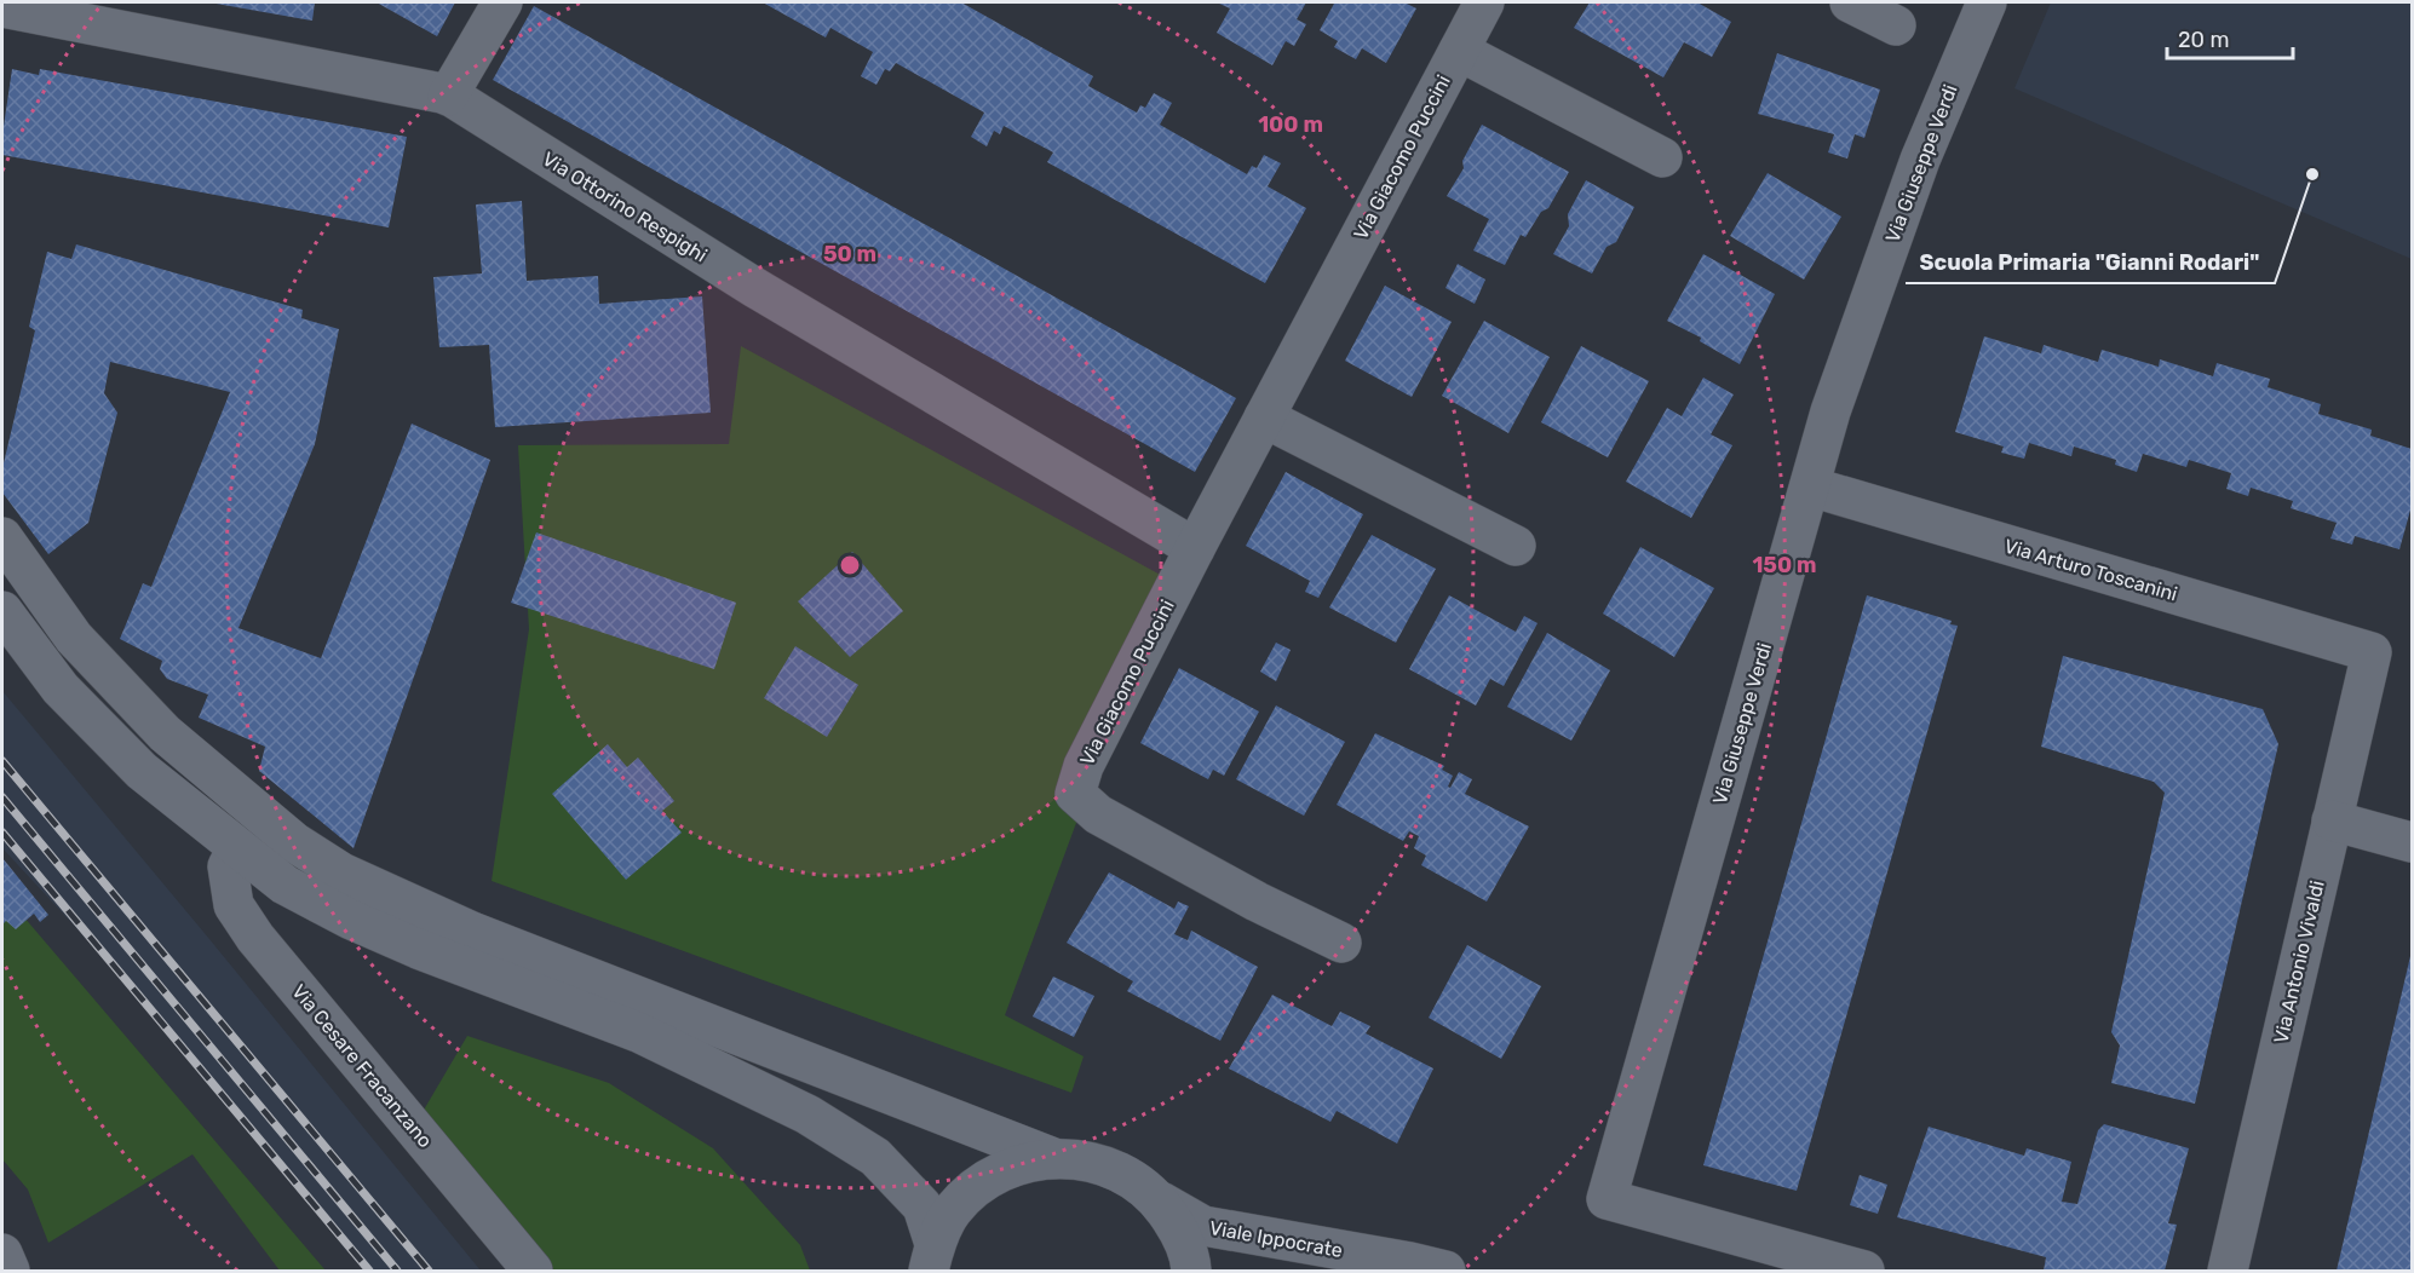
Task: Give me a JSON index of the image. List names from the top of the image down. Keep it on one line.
{"streets":{"street":["Via Giacomo Puccini","Via Giuseppe Verdi","Via Ottorino Respighi","Via Arturo Toscanini","Via Antonio Vivaldi","Via Cesare Fracanzano","Viale Ippocrate"]},"crossings":[["Via Giacomo Puccini","Via Ottorino Respighi"],["Via Giuseppe Verdi","Via Arturo Toscanini"],["Via Arturo Toscanini","Via Antonio Vivaldi"]],"places":["Scuola Primaria \"Gianni Rodari\""],"scale_bar":"20 m","rings":["100 m","50 m","150 m"]}
